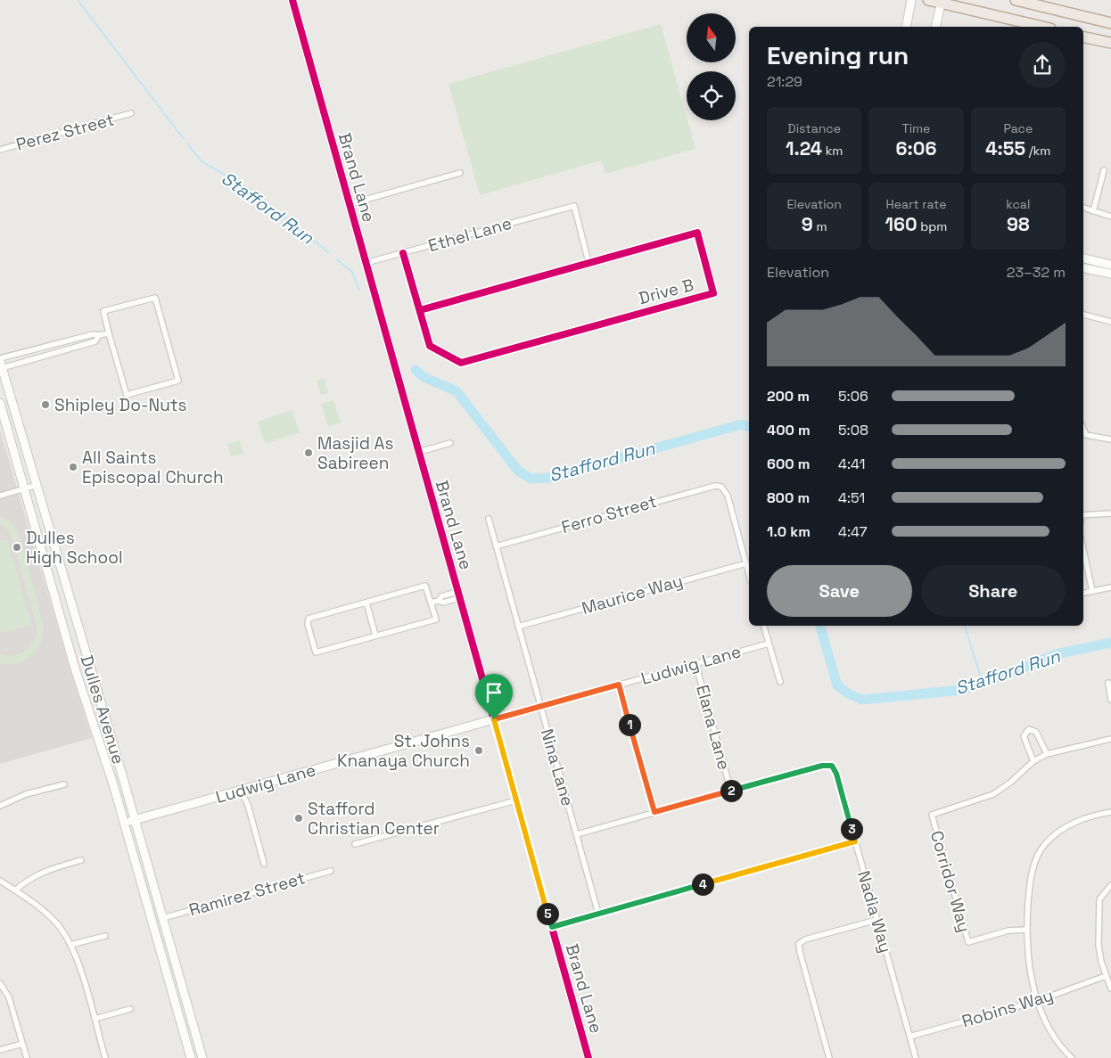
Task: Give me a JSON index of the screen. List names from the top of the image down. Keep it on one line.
{"streets":{"street":["Perez Street","Brand Lane","Ethel Lane","Drive B","Ferro Street","Maurice Way","Ludwig Lane","Dulles Avenue","Elana Lane","Nina Lane","Corridor Way","Ramirez Street","Nadia Way","Robins Way"]},"crossings":[["Brand Lane","Ethel Lane"],["Brand Lane","Ludwig Lane"],["Ethel Lane","Drive B"],["Ferro Street","Maurice Way"],["Ferro Street","Nina Lane"],["Maurice Way","Nina Lane"],["Ludwig Lane","Dulles Avenue"],["Ludwig Lane","Elana Lane"],["Ludwig Lane","Nina Lane"],["Dulles Avenue","Ramirez Street"],["Elana Lane","Nadia Way"],["Nadia Way","Robins Way"]],"water":["Stafford Run"],"places":["Shipley Do-Nuts","Masjid As Sabireen","All Saints Episcopal Church","Dulles High School","St. Johns Knanaya Church","Stafford Christian Center"],"north":"top","page":{"heading":["Evening run","21:29"],"stats":[["Distance","1.24 km"],["Time","6:06"],["Pace","4:55 /km"],["Elevation","9 m"],["Heart rate","160 bpm"],["kcal","98"]],"chart":["Elevation","23–32 m"],"list":[{"name":"200 m","note":"5:06"},{"name":"400 m","note":"5:08"},{"name":"600 m","note":"4:41"},{"name":"800 m","note":"4:51"},{"name":"1.0 km","note":"4:47"}],"buttons":["Save","Share"],"pins":["1","2","3","4","5"]}}
